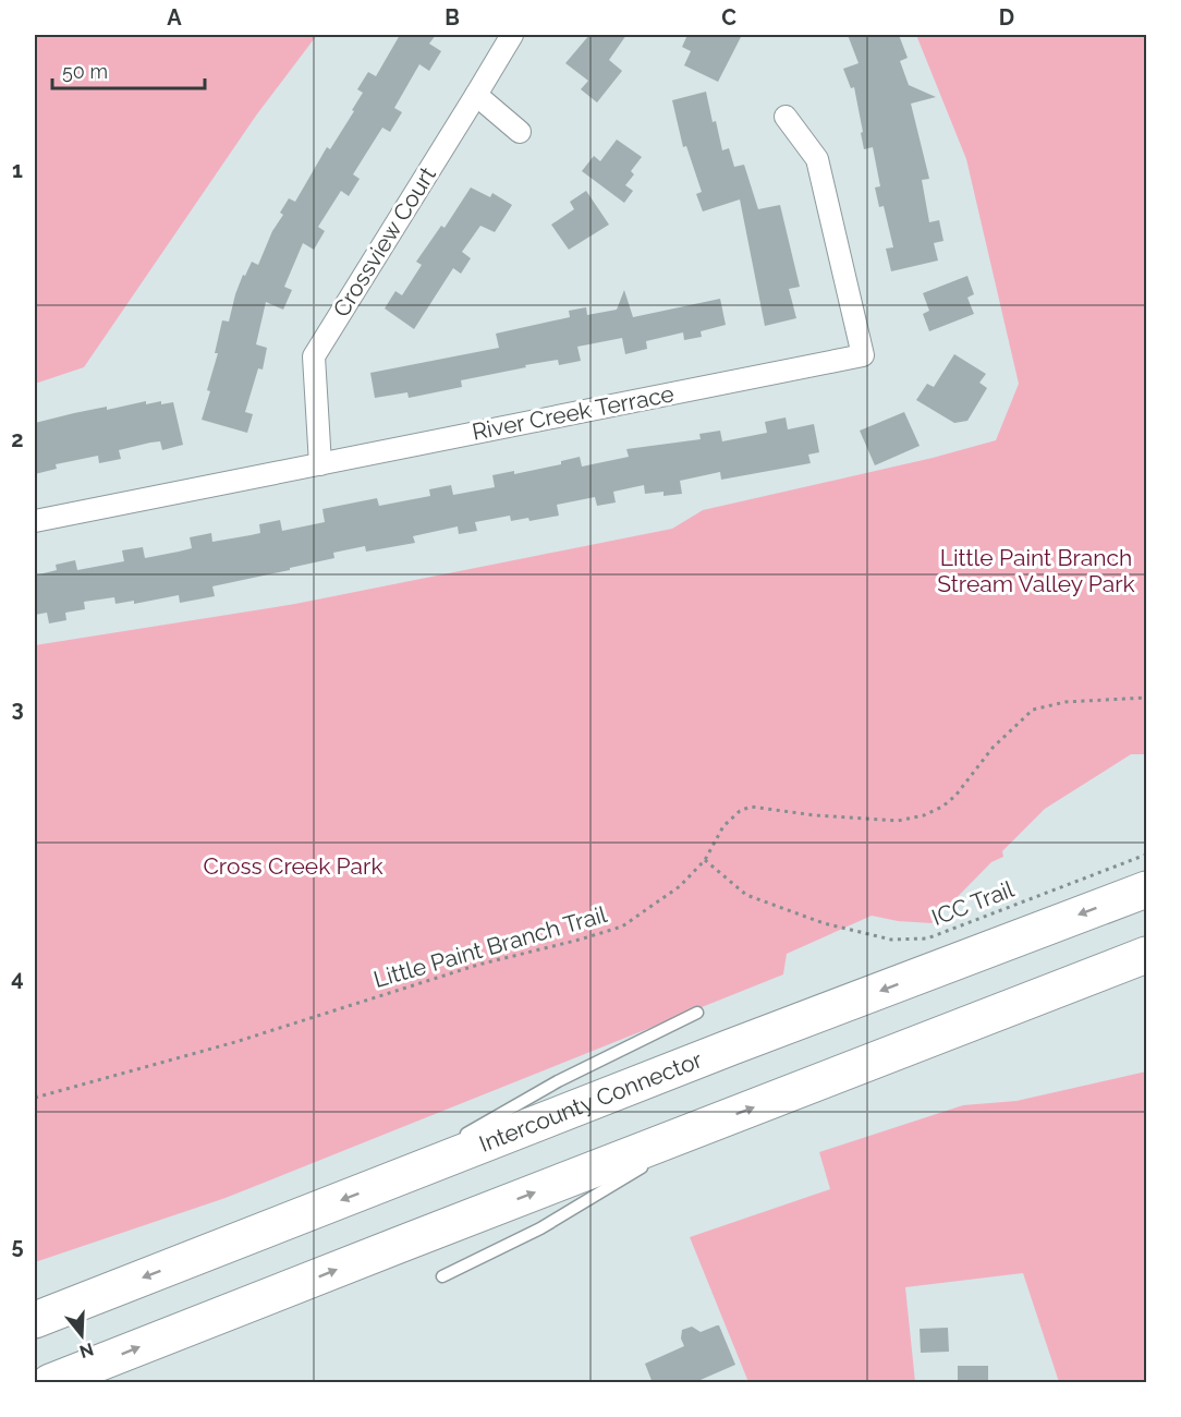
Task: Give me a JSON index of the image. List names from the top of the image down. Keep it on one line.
{"streets":{"highway":["Intercounty Connector"],"street":["Crossview Court","River Creek Terrace"],"path":["ICC Trail","Little Paint Branch Trail"]},"crossings":[["Crossview Court","River Creek Terrace"],["ICC Trail","Little Paint Branch Trail"]],"parks":["Little Paint Branch Stream Valley Park","Cross Creek Park"],"scale_bar":"50 m","north":"bottom","grid":{"columns":["A","B","C","D"],"rows":["1","2","3","4","5"]}}
